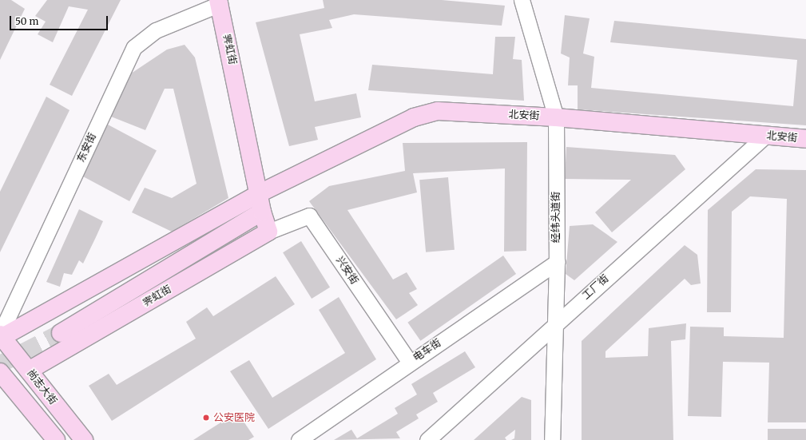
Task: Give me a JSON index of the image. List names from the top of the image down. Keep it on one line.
{"streets":{"main road":["霁虹街","北安街","尚志大街"],"street":["东安街","经纬头道街","兴安街","工厂街","电车街"]},"crossings":[["霁虹街","北安街"],["霁虹街","东安街"],["霁虹街","兴安街"],["霁虹街","尚志大街"],["北安街","东安街"],["北安街","经纬头道街"],["北安街","工厂街"],["北安街","尚志大街"],["东安街","尚志大街"],["经纬头道街","工厂街"],["经纬头道街","电车街"],["兴安街","电车街"]],"places":["公安医院"],"scale_bar":"50 m"}
